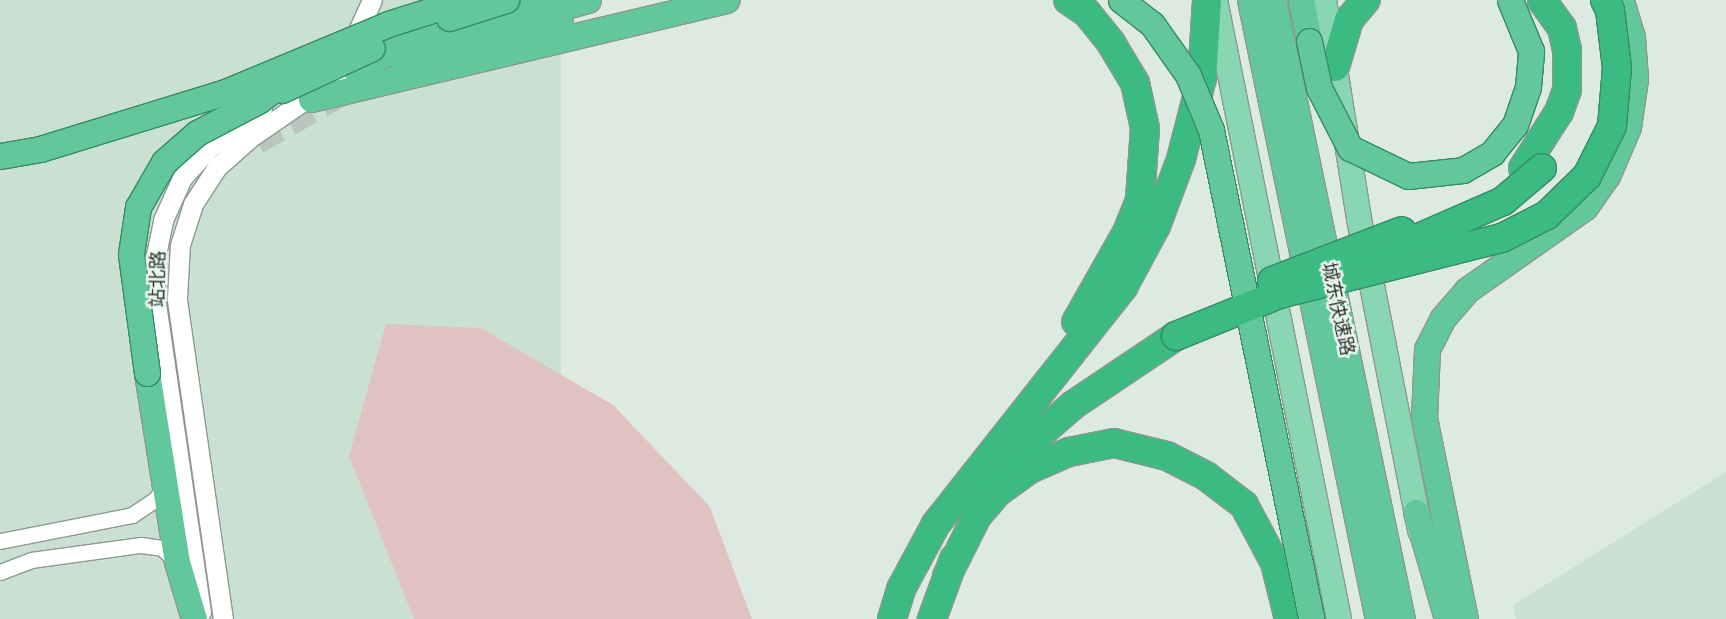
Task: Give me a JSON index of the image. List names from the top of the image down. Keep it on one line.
{"streets":{"highway":["城东快速路"],"street":["站北路"]}}
